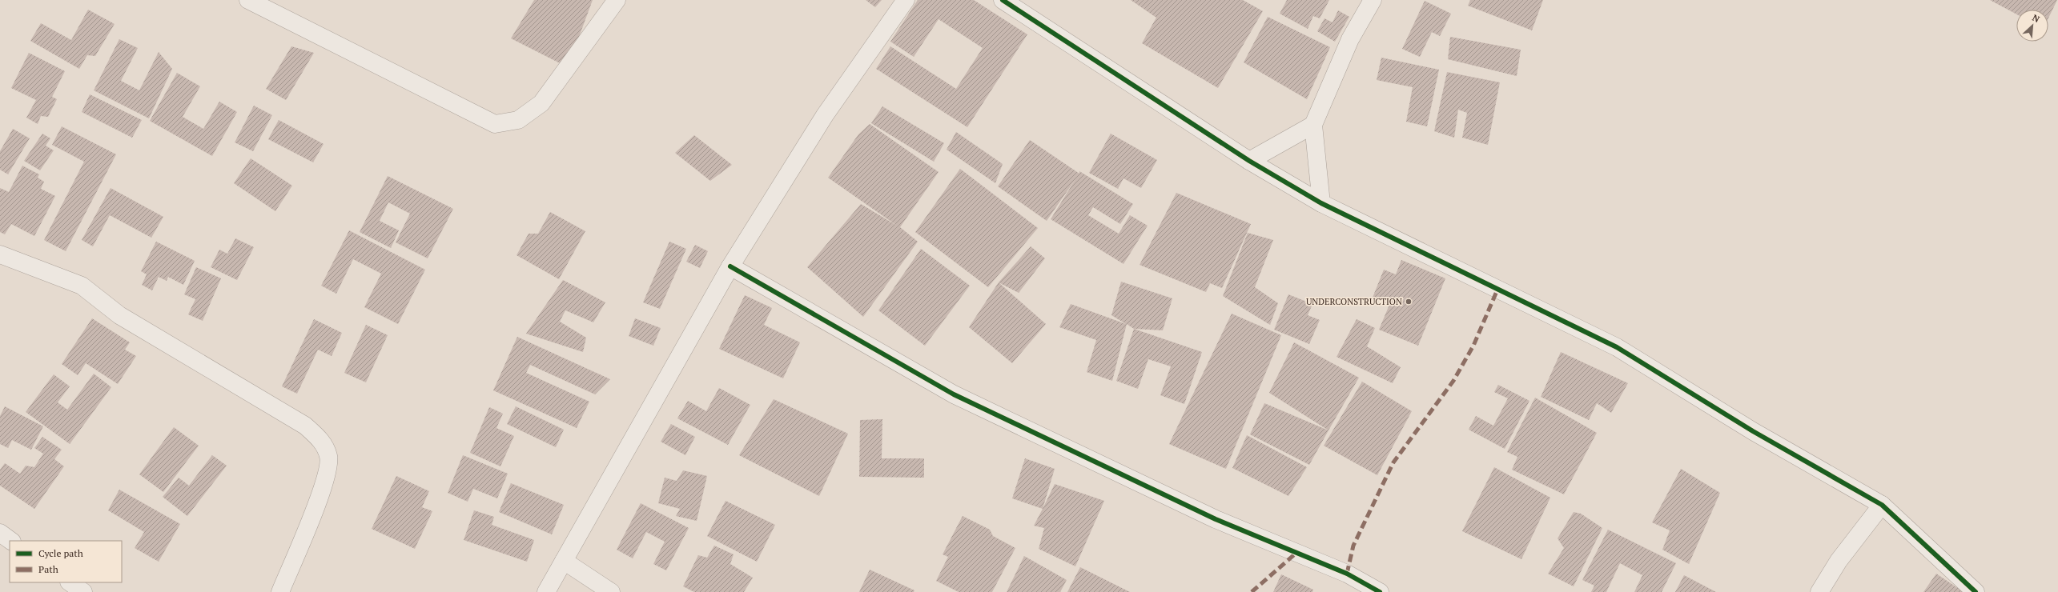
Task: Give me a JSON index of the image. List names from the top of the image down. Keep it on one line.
{"places":["UNDERCONSTRUCTION"],"legend":["Cycle path","Path"],"north":"top right"}
